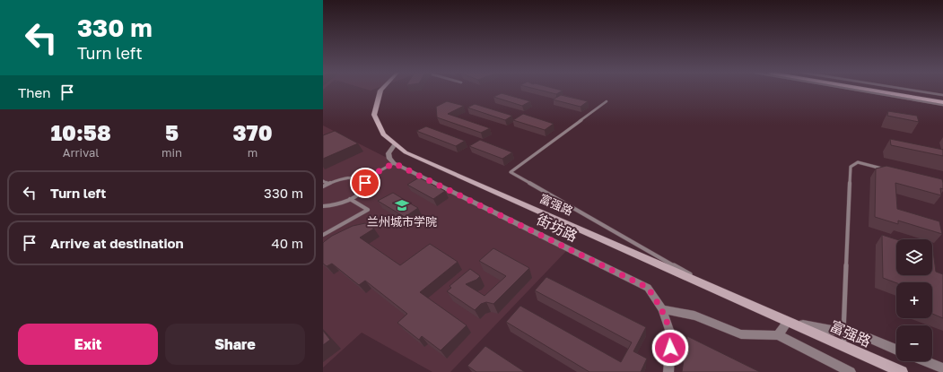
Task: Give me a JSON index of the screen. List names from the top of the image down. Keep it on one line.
{"streets":{"main road":["富强路"],"street":["街坊路"]},"places":{"school or university":["兰州城市学院"]},"page":{"turn":["330 m","Turn left"],"then":"Then","eta":["10:58","Arrival","5","min","370","m"],"list":[{"name":"Turn left","value":"330 m"},{"name":"Arrive at destination","value":"40 m"}],"map_buttons":["+","−"],"buttons":["Exit","Share"]}}
